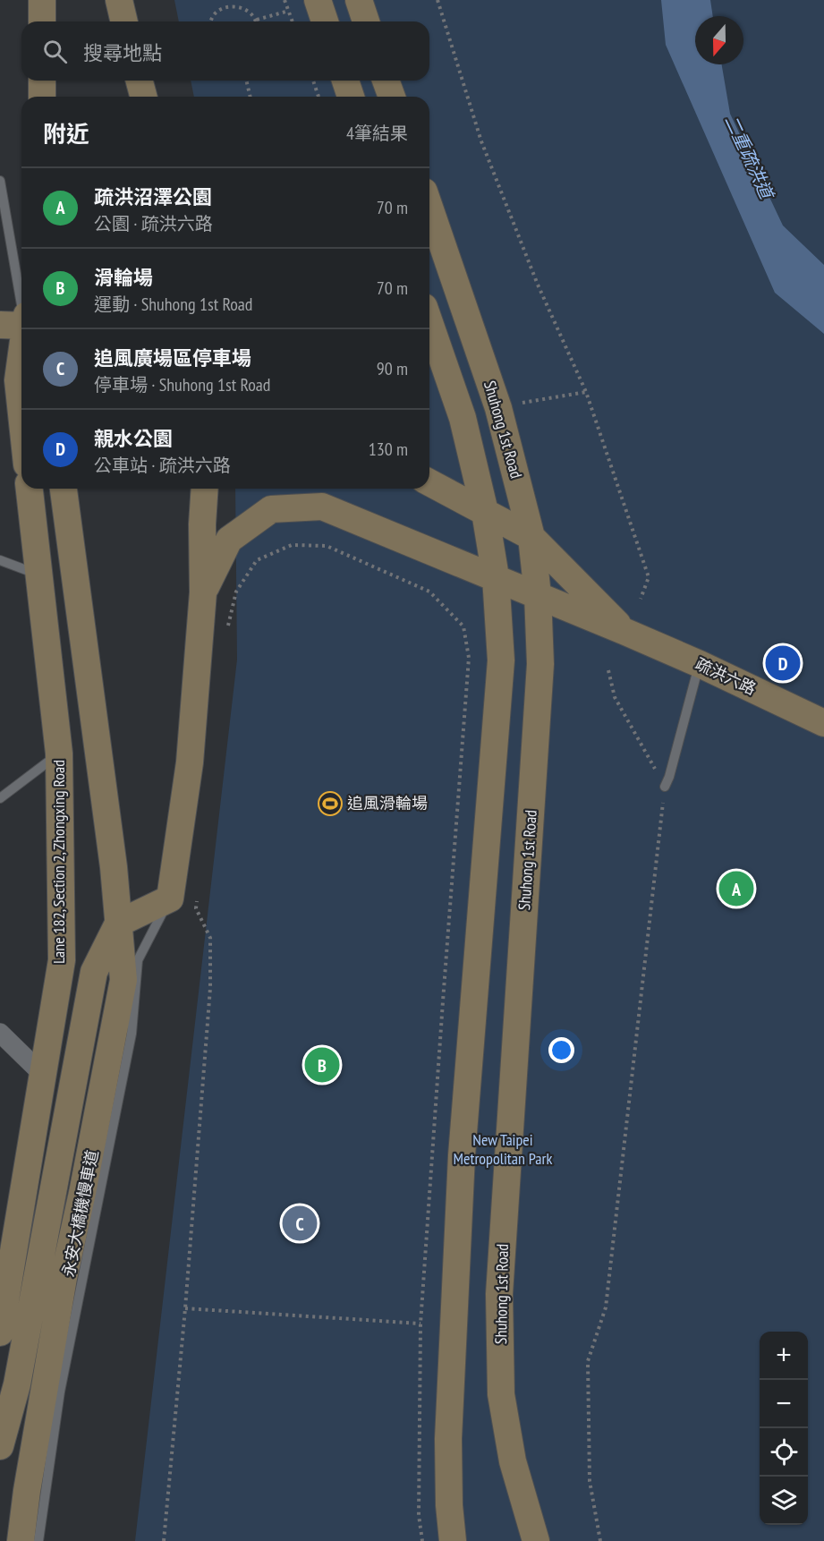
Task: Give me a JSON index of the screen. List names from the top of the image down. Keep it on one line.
{"streets":{"street":["Shuhong 1st Road","疏洪六路","Lane 182, Section 2, Zhongxing Road"],"lane":["永安大橋機慢車道"]},"crossings":[["Shuhong 1st Road","疏洪六路"]],"water":["二重疏洪道"],"parks":["New Taipei Metropolitan Park"],"places":{"sports":["追風滑輪場"]},"north":"bottom","page":{"search":"搜尋地點","heading":["附近","4筆結果"],"list":[{"mark":"A","name":"疏洪沼澤公園","note":"公園 · 疏洪六路","value":"70 m"},{"mark":"B","name":"滑輪場","note":"運動 · Shuhong 1st Road","value":"70 m"},{"mark":"C","name":"追風廣場區停車場","note":"停車場 · Shuhong 1st Road","value":"90 m"},{"mark":"D","name":"親水公園","note":"公車站 · 疏洪六路","value":"130 m"}],"pins":["D","A","B","C"],"map_buttons":["+","−"]}}
